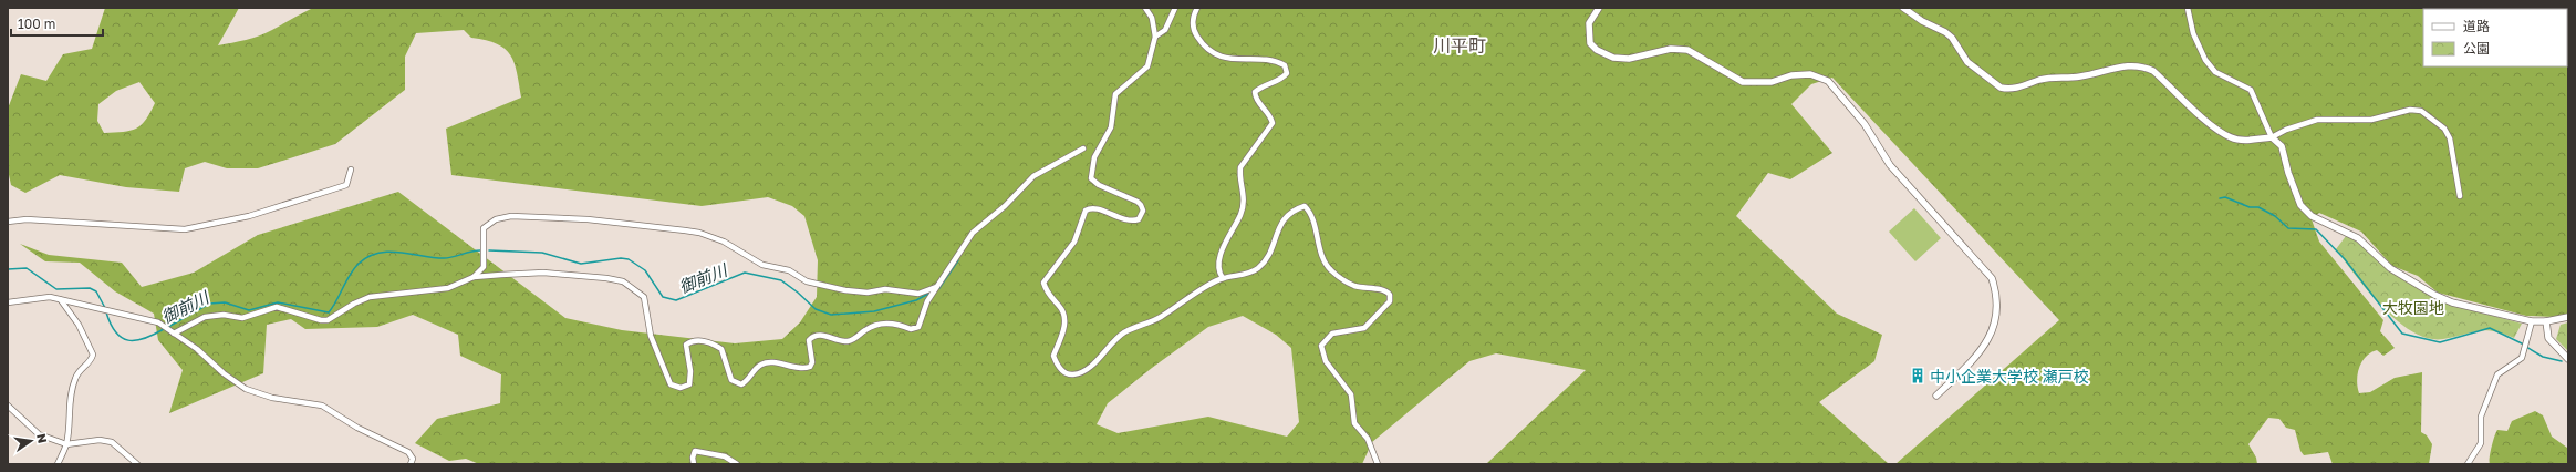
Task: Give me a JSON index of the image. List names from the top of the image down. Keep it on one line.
{"districts":["川平町"],"water":["御前川"],"parks":["大牧園地"],"places":{"building":["中小企業大学校 瀬戸校"]},"legend":["道路","公園"],"scale_bar":"100 m","north":"right"}
